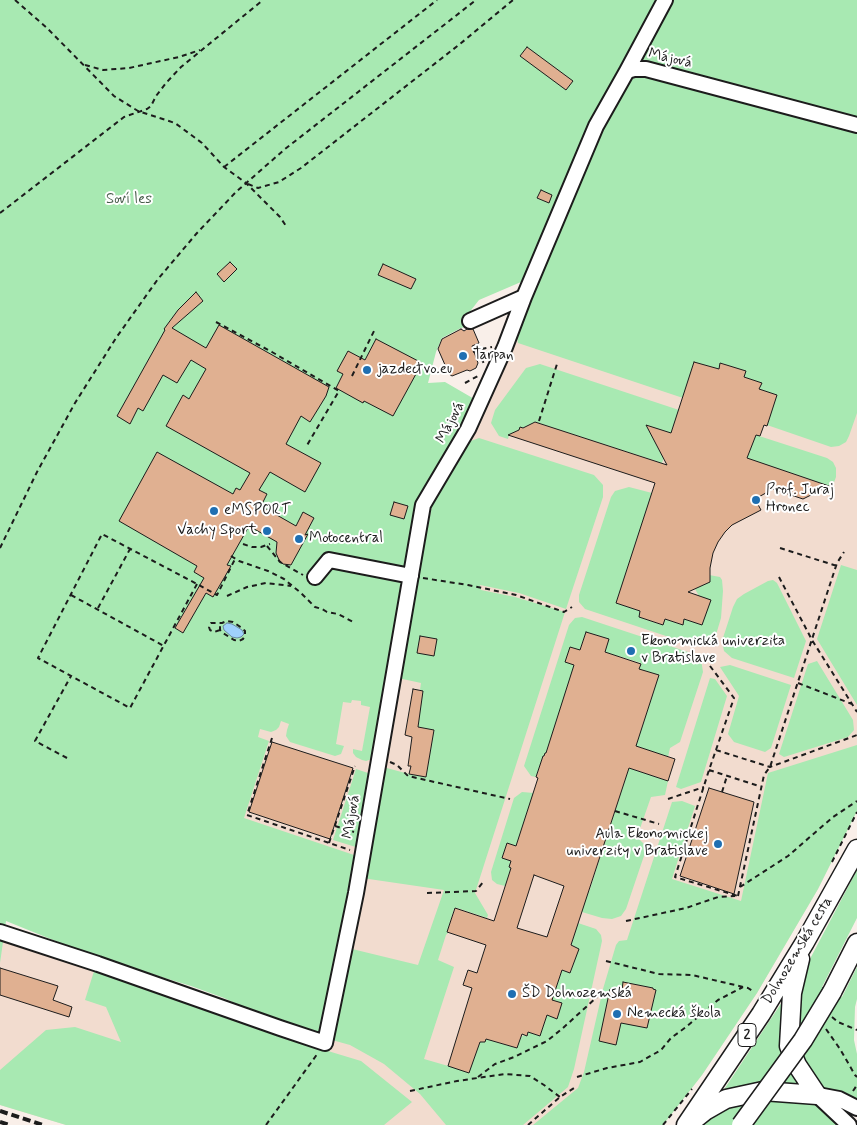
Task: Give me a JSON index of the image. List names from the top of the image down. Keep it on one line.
{"streets":{"main road":["Dolnozemská cesta","2"],"street":["Májová"]},"parks":["Soví les"],"places":["Tarpan","jazdectvo.eu","Prof. Juraj Hronec","eMSPORT","Vachy Sport","Motocentral","Ekonomická univerzita v Bratislave","Aula Ekonomickej univerzity v Bratislave","ŠD Dolnozemská","Nemecká škola"]}
